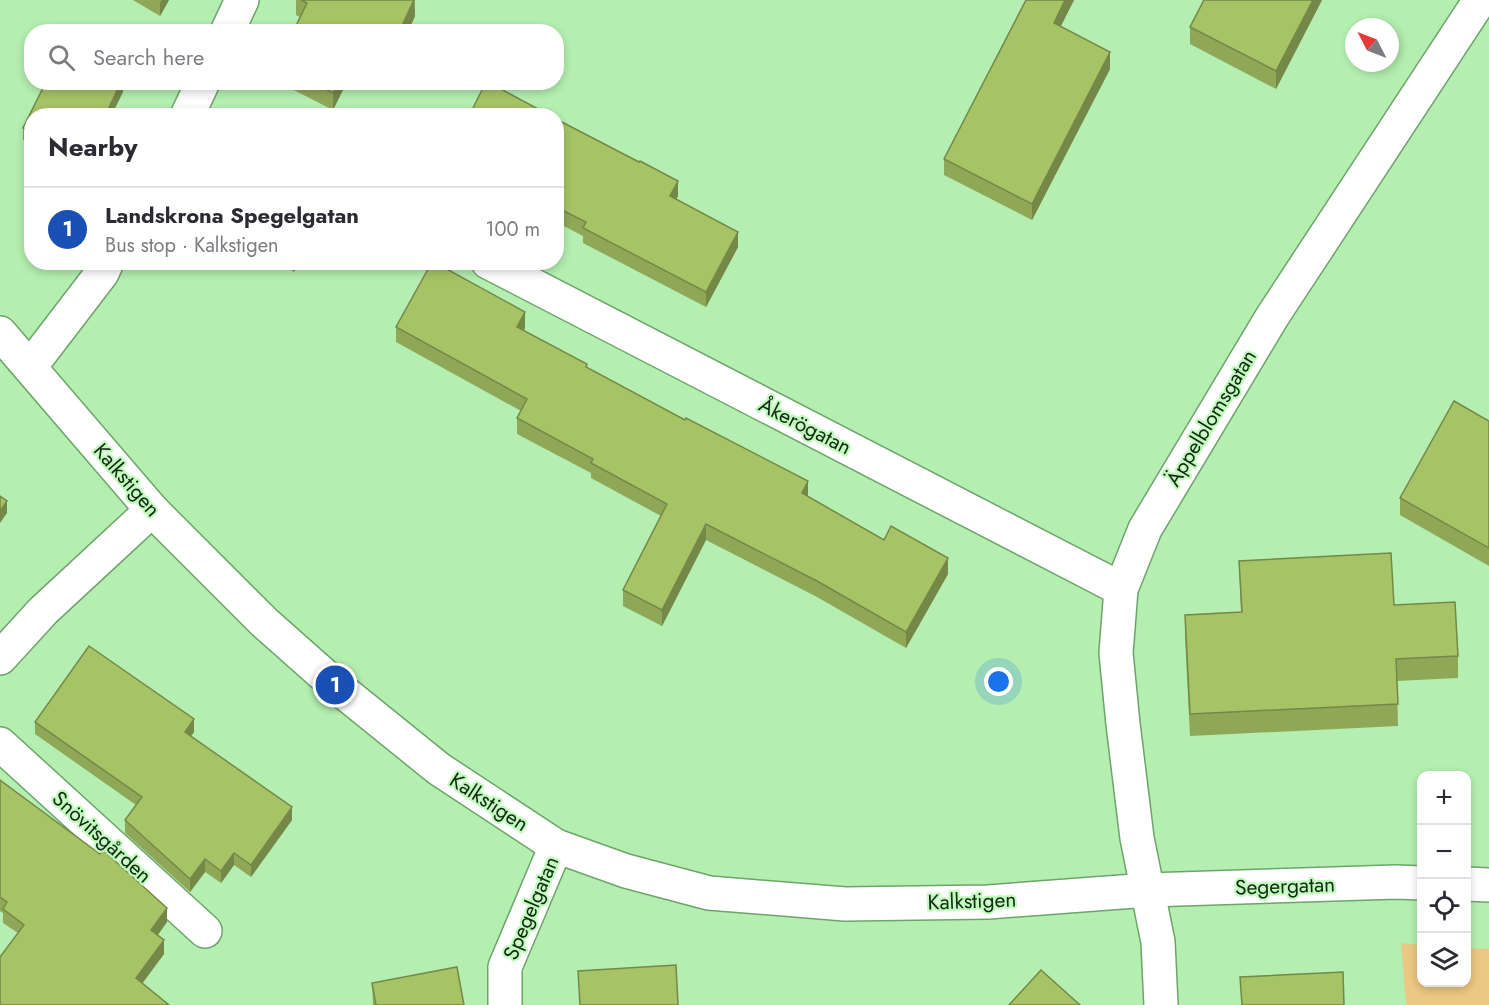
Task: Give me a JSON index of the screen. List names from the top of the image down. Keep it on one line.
{"streets":{"street":["Äppelblomsgatan","Åkerögatan","Kalkstigen","Snövitsgården","Segergatan","Spegelgatan"]},"crossings":[["Äppelblomsgatan","Åkerögatan"],["Äppelblomsgatan","Kalkstigen"],["Äppelblomsgatan","Segergatan"],["Kalkstigen","Segergatan"],["Kalkstigen","Spegelgatan"]],"north":"top left","page":{"search":"Search here","heading":"Nearby","list":[{"mark":"1","name":"Landskrona Spegelgatan","note":"Bus stop · Kalkstigen","value":"100 m"}],"pins":"1","map_buttons":["+","−"]}}
